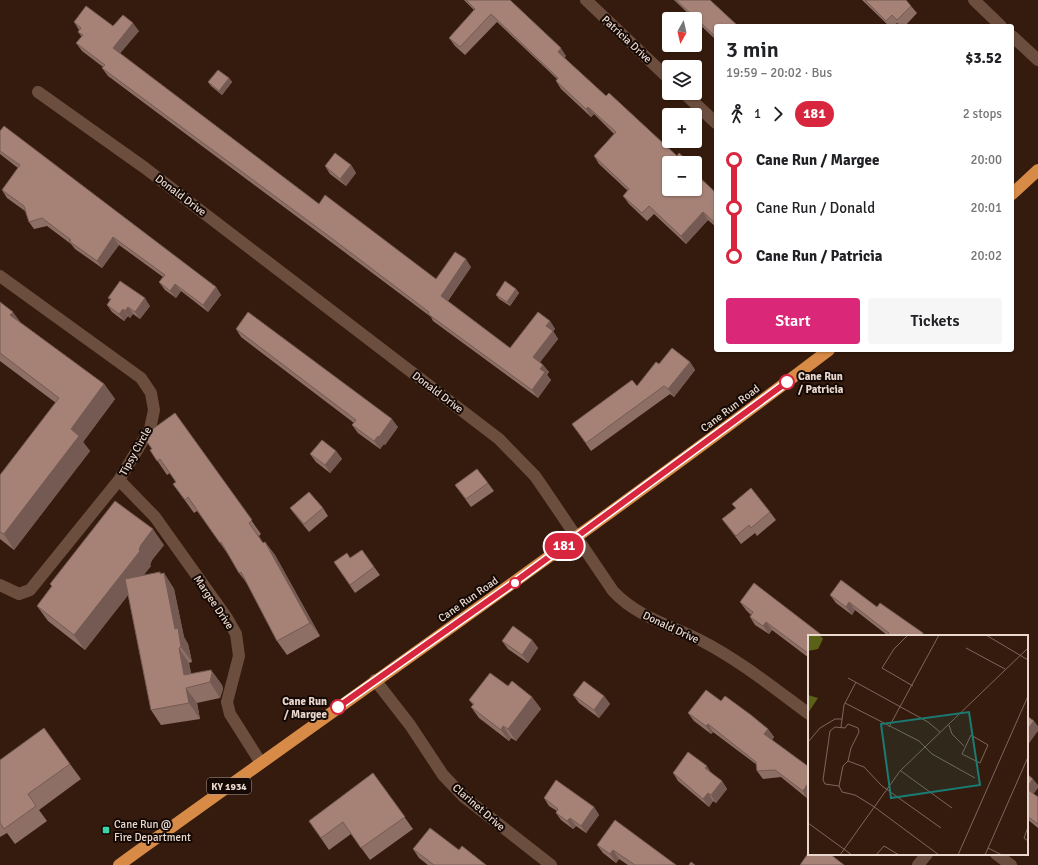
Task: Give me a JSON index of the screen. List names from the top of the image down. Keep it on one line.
{"streets":{"highway":["Cane Run Road","KY 1934"],"street":["Patricia Drive","Donald Drive","Tipsy Circle","Margee Drive","Clarinet Drive"]},"crossings":[["Donald Drive","Cane Run Road"],["Cane Run Road","Margee Drive"],["Cane Run Road","Clarinet Drive"],["Tipsy Circle","Margee Drive"]],"places":{"other":["Cane Run / Patricia","Cane Run / Margee"],"transit":["Cane Run @ Fire Department"]},"lines":["bus line 181"],"north":"bottom","page":{"on_map":"181","map_buttons":["+","−"],"heading":["3 min","19:59 – 20:02 · Bus","$3.52"],"legs":["1","181","2 stops"],"list":[{"name":"Cane Run / Margee","value":"20:00"},{"name":"Cane Run / Donald","value":"20:01"},{"name":"Cane Run / Patricia","value":"20:02"}],"buttons":["Start","Tickets"]}}
